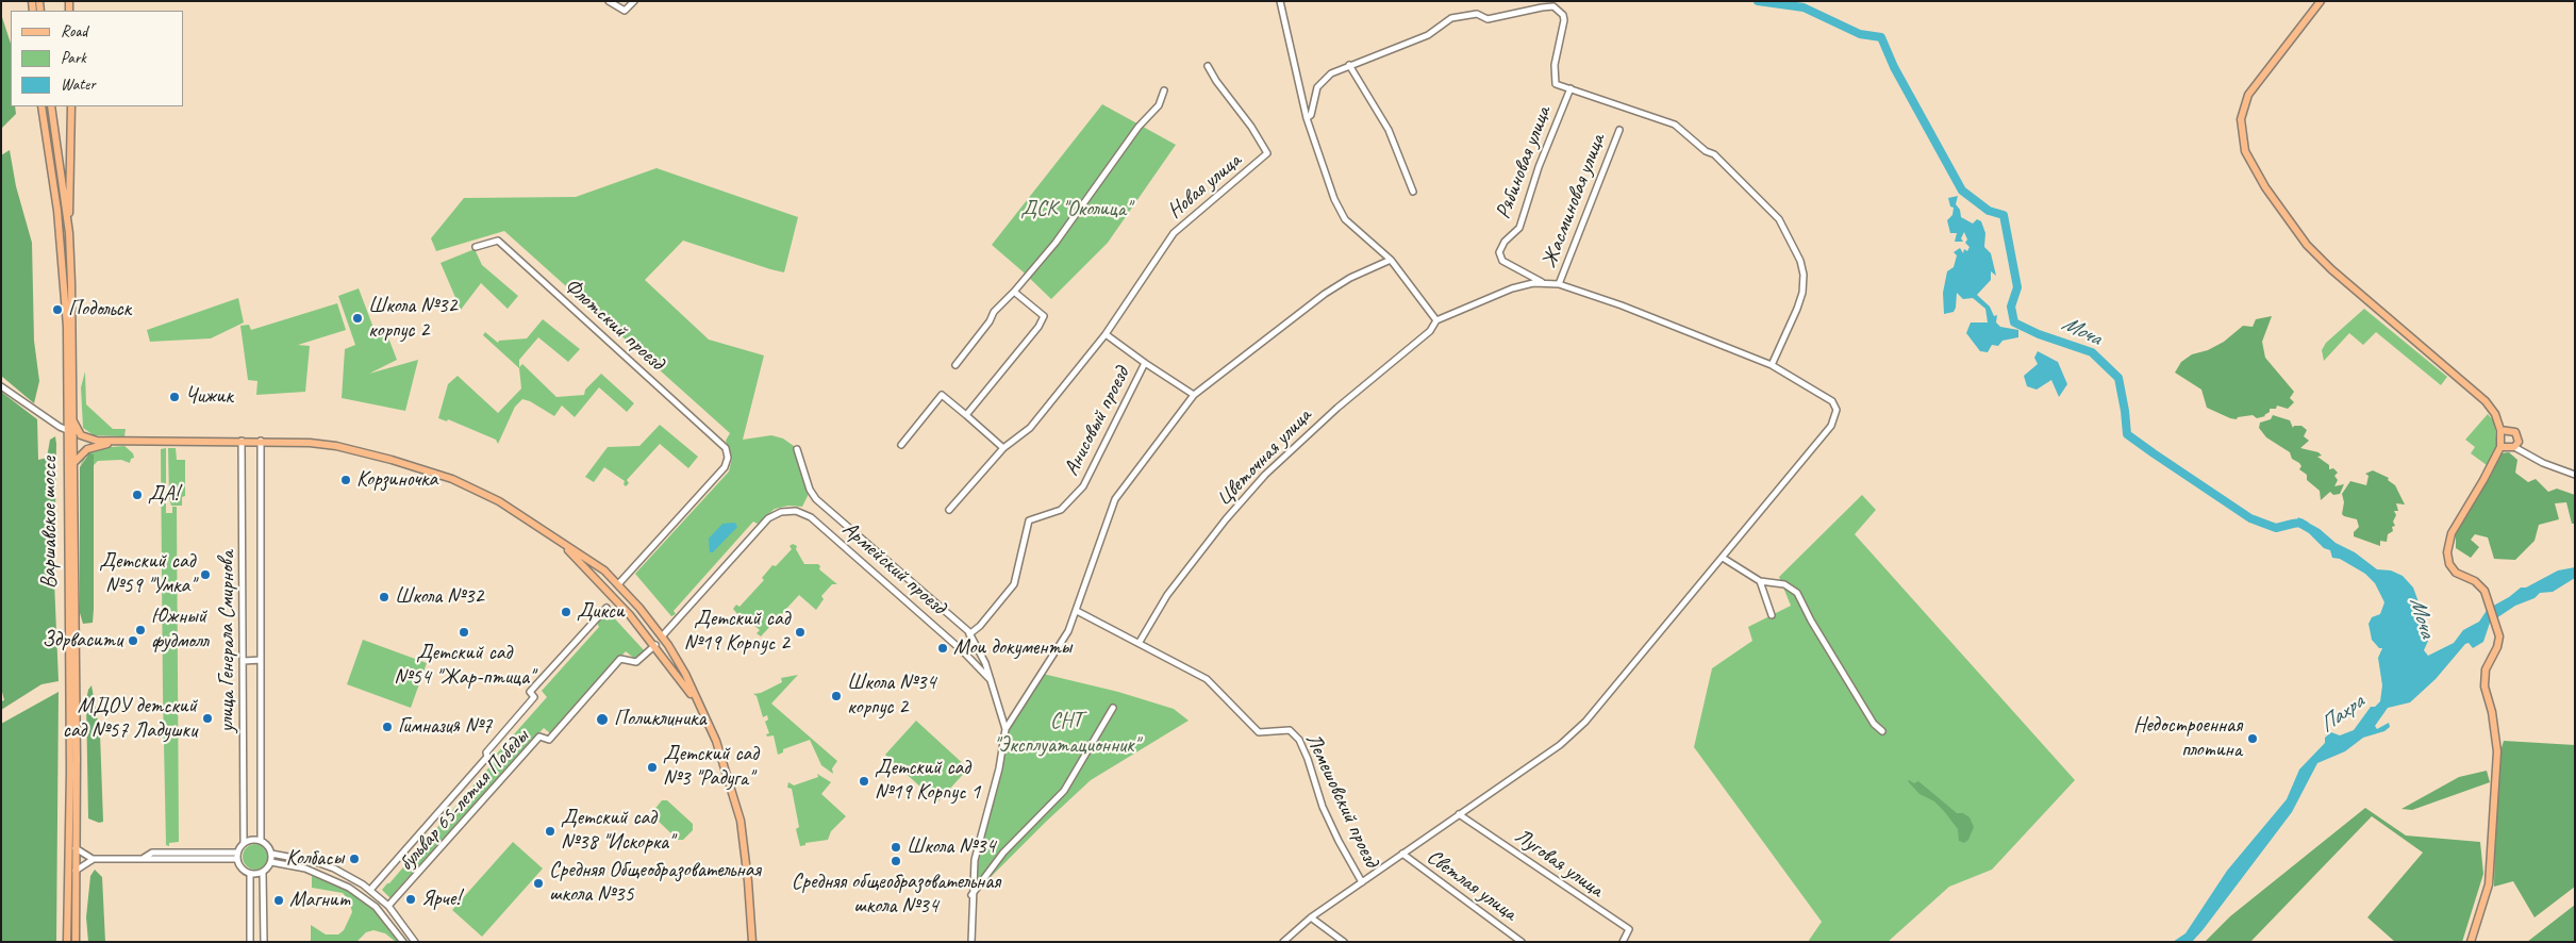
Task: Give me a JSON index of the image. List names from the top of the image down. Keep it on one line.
{"streets":{"main road":["Варшавское шоссе"],"street":["Рябиновая улица","Новая улица","Жасминовая улица","Флотский проезд","Анисовый проезд","Цветочная улица","Армейский проезд","улица Генерала Смирнова","бульвар 65-летия Победы","Лемешовский проезд","Луговая улица","Светлая улица"]},"crossings":[["Цветочная улица","Лемешовский проезд"]],"water":["Моча","Пахра"],"parks":["ДСК \"Околица\"","СНТ \"Эксплуатационник\""],"places":["Подольск","Школа №32 корпус 2","Чижик","Корзиночка","ДА!","Детский сад №59 \"Умка\"","Школа №32","Дикси","Южный фудмолл","Детский сад №54 \"Жар-птица\"","Детский сад №19 Корпус 2","Здрвасити","Мои документы","Школа №34 корпус 2","МДОУ детский сад №57 Ладушки","Поликлиника","Гимназия №7","Недостроенная плотина","Детский сад №3 \"Радуга\"","Детский сад №19 Корпус 1","Детский сад №38 \"Искорка\"","Школа №34","Колбасы","Средняя общеобразовательная школа №34","Средняя Общеобразовательная школа №35","Ярче!","Магнит"],"legend":["Road","Park","Water"]}
